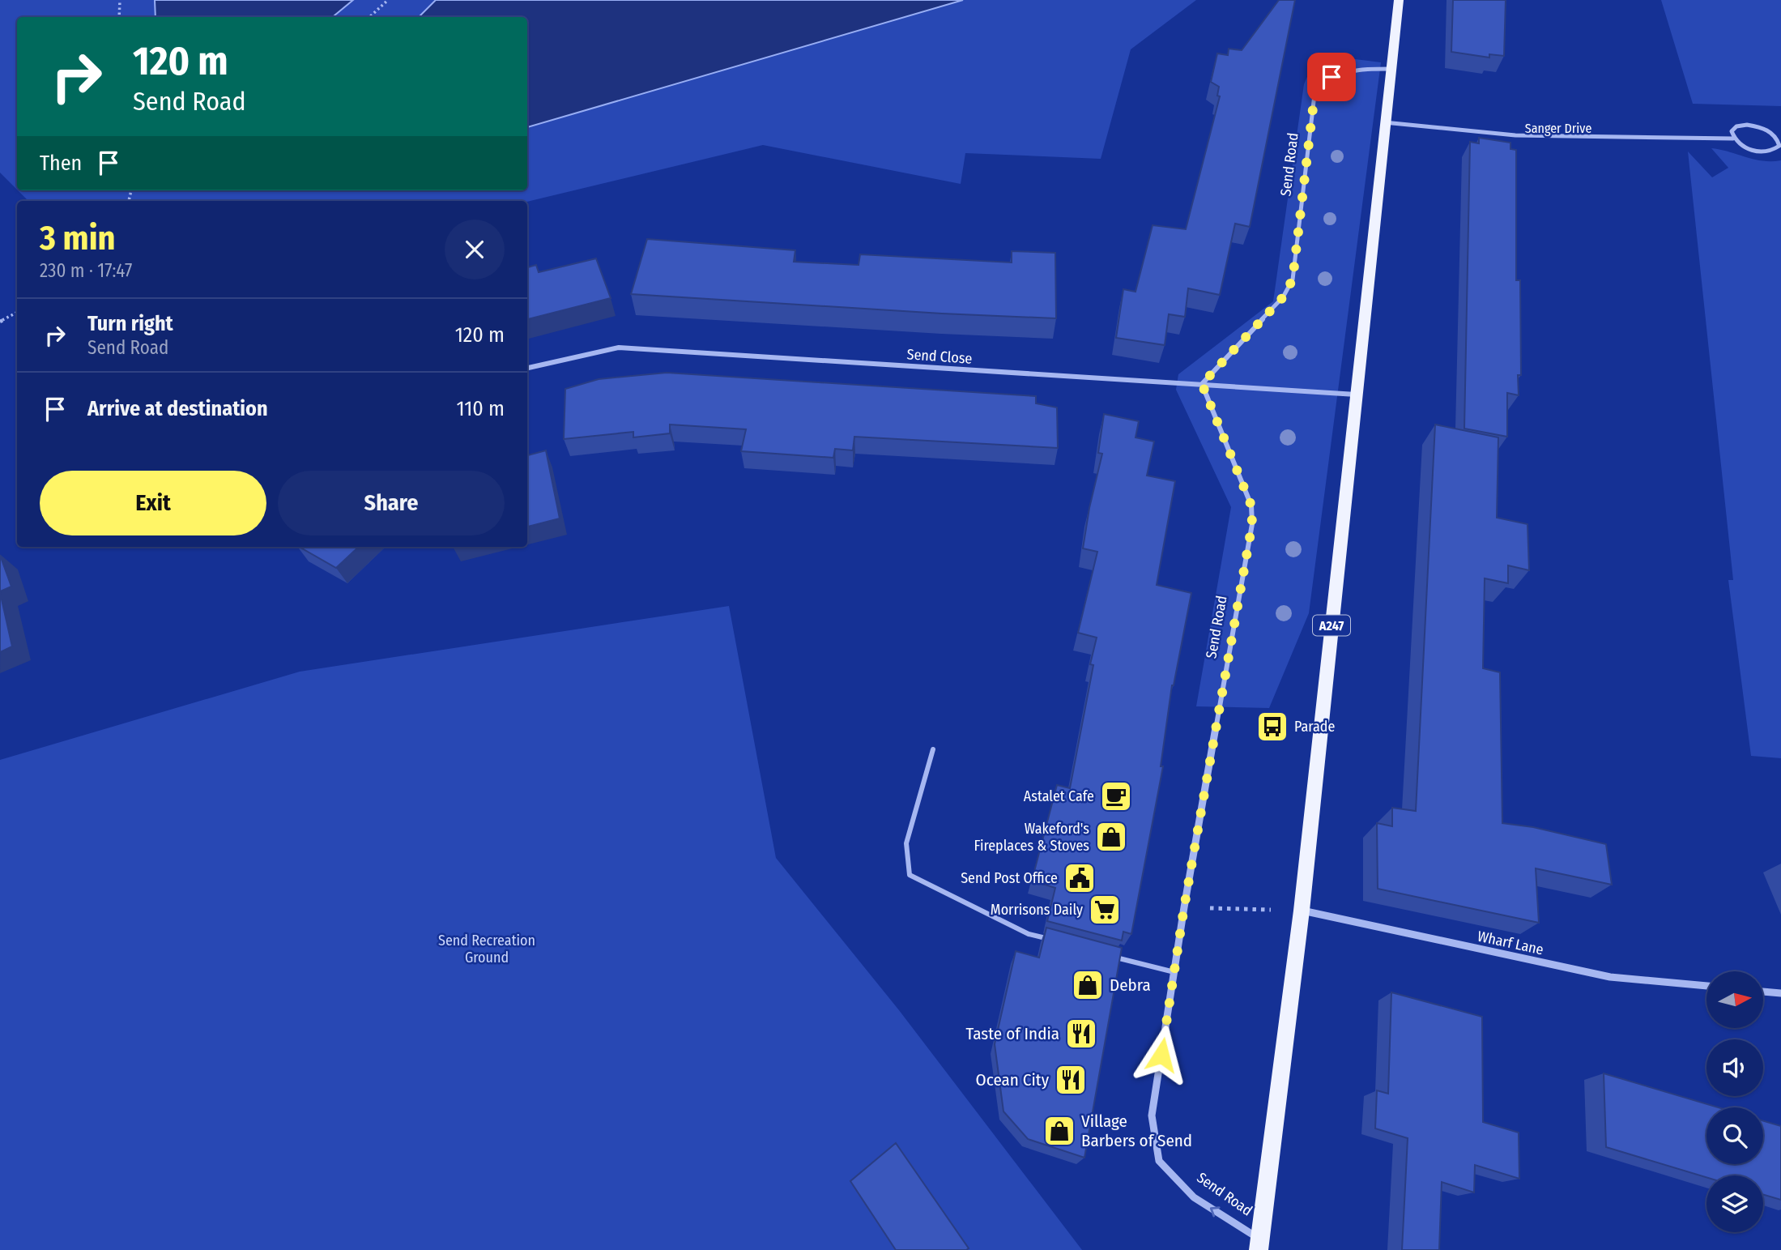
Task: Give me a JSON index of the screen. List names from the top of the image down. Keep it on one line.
{"streets":{"main road":["Send Road","A247"],"street":["Sanger Drive","Send Close","Wharf Lane"]},"crossings":[["Sanger Drive","Send Road"],["Send Road","Send Close"],["Send Road","Wharf Lane"]],"parks":["Send Recreation Ground"],"places":{"bus stop":["Parade"],"cafe":["Astalet Cafe"],"shop":["Wakeford's Fireplaces & Stoves","Debra","Village Barbers of Send"],"public building":["Send Post Office"],"supermarket":["Morrisons Daily"],"restaurant":["Taste of India","Ocean City"]},"north":"right","page":{"turn":["120 m","Send Road"],"then":"Then","heading":["3 min","230 m · 17:47"],"list":[{"name":"Turn right","note":"Send Road","value":"120 m"},{"name":"Arrive at destination","value":"110 m"}],"buttons":["Exit","Share"]}}
